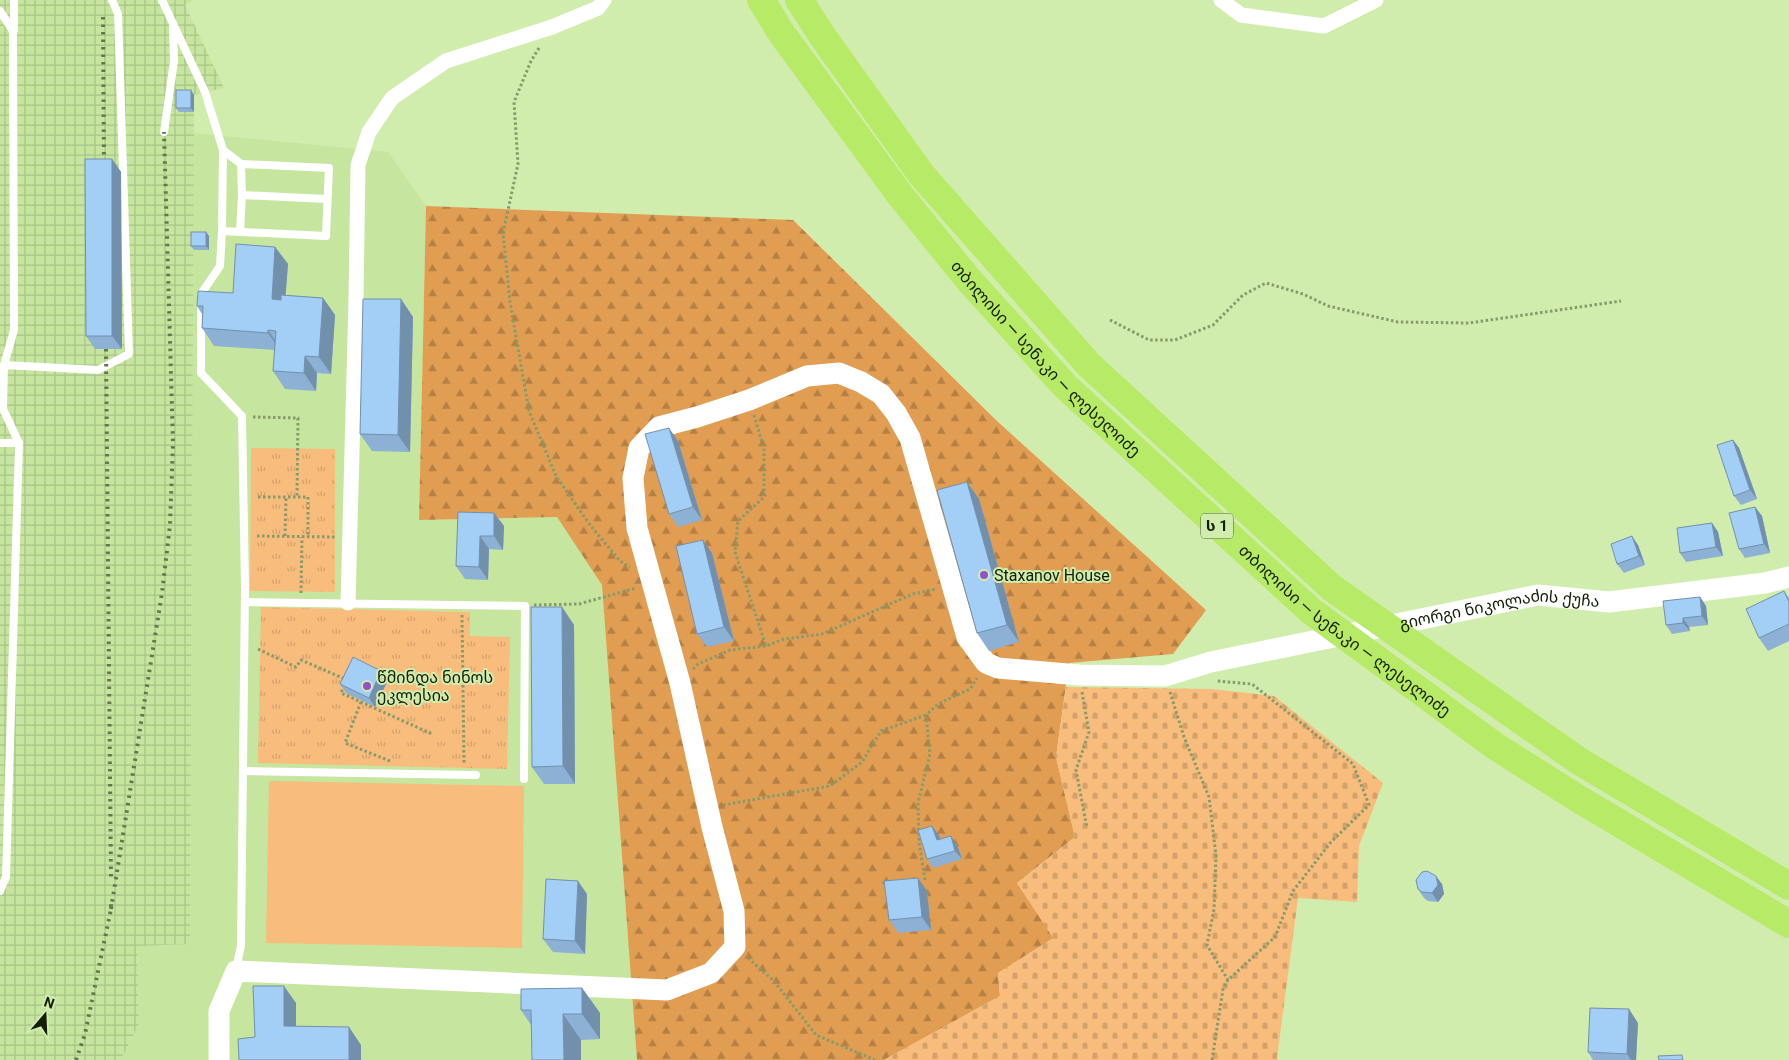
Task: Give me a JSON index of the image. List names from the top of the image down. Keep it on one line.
{"streets":{"highway":["თბილისი — სენაკი — ლესელიძე","ს 1"],"street":["გიორგი ნიკოლაძის ქუჩა"]},"places":["Staxanov House","წმინდა ნინოს ეკლესია"],"north":"top"}
